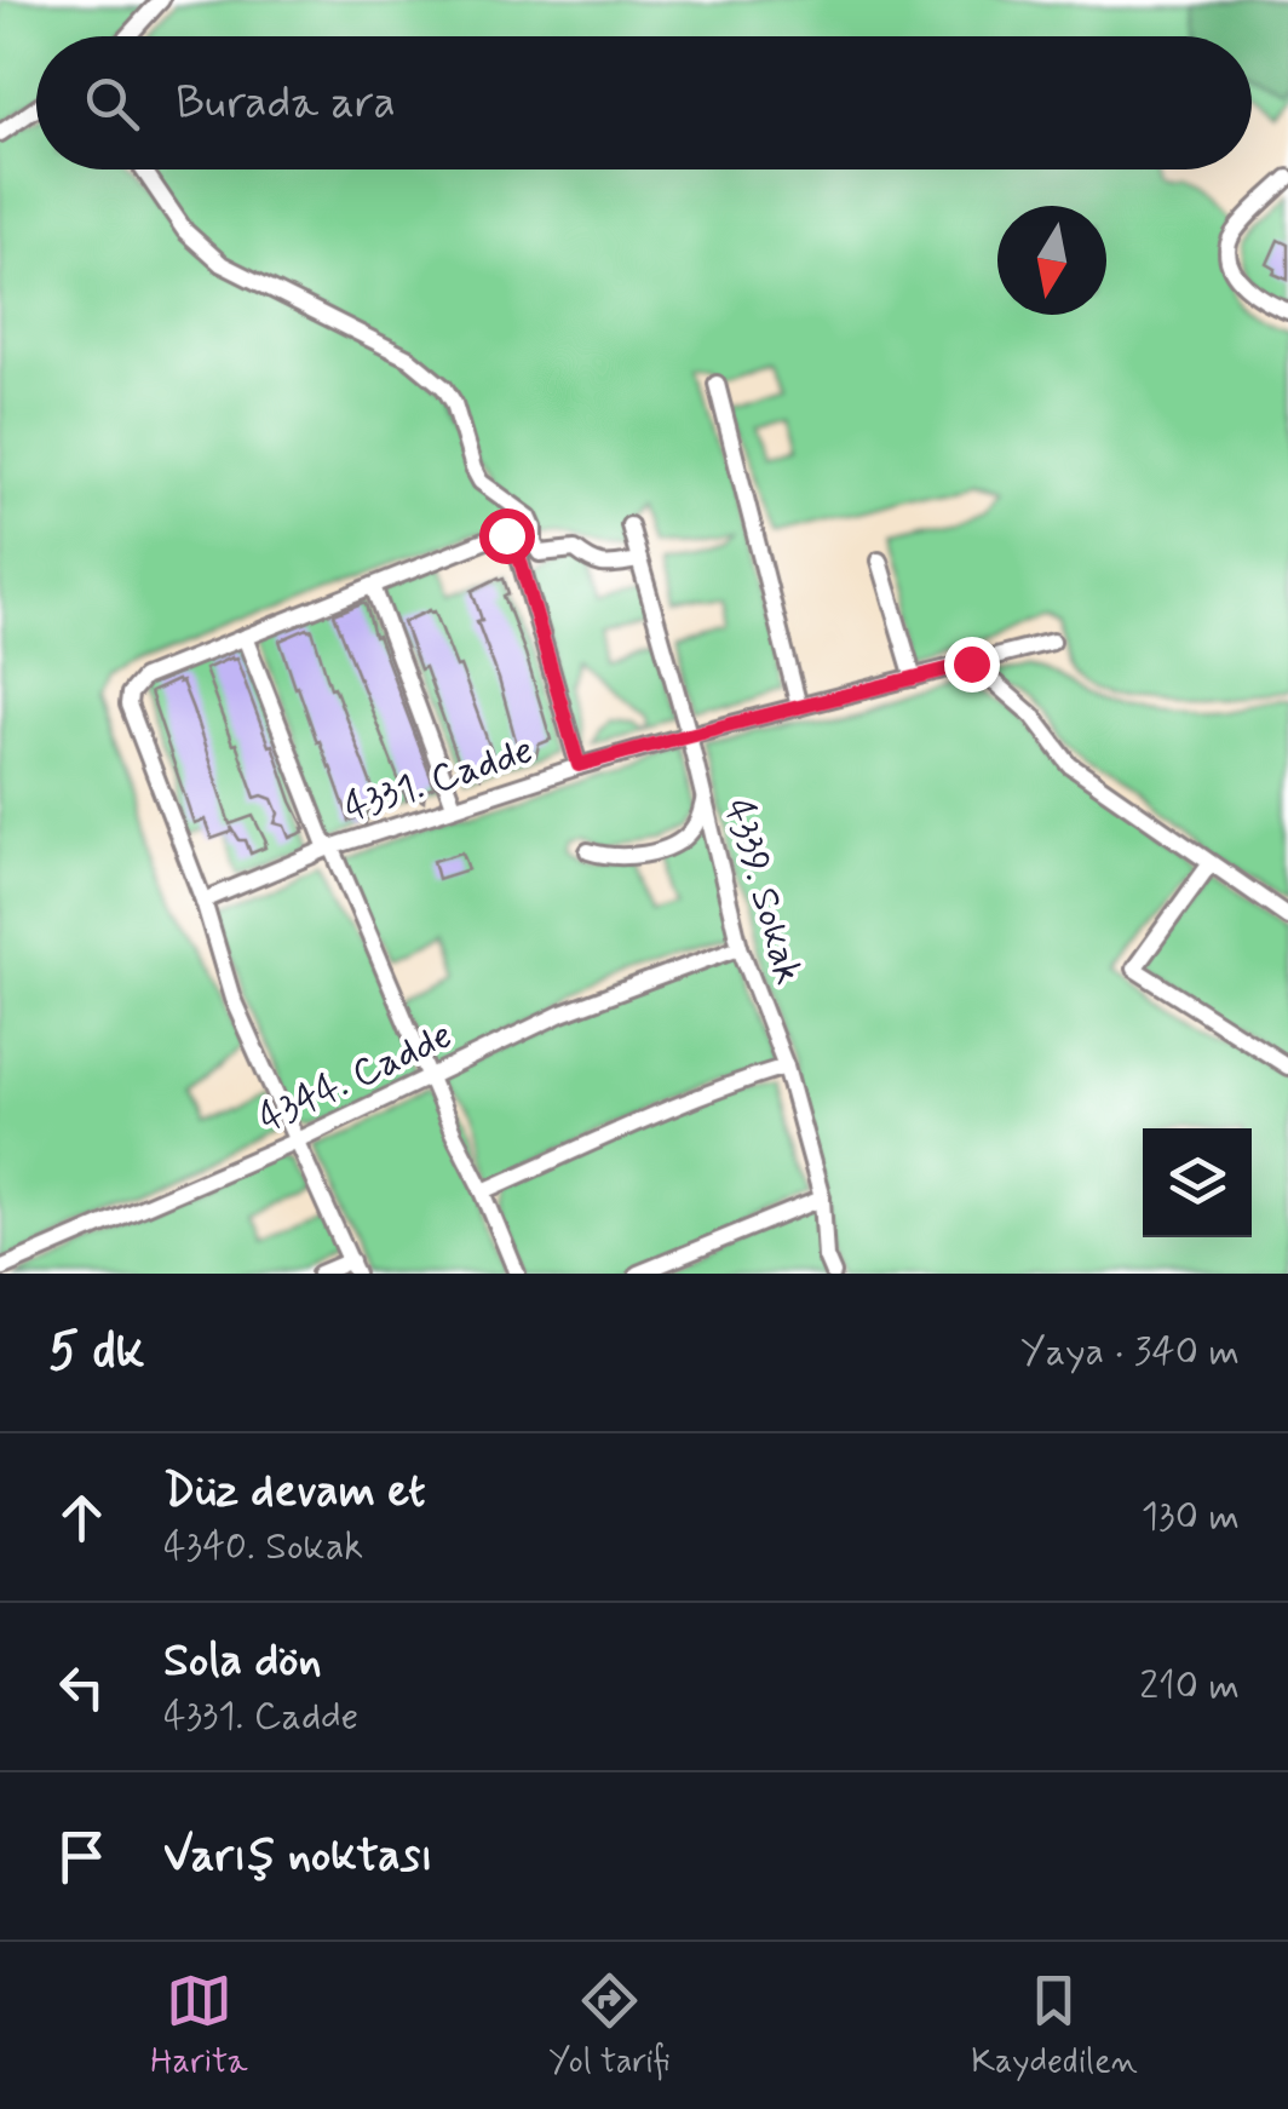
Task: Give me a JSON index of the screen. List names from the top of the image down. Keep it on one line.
{"streets":{"street":["4331. Cadde","4339. Sokak","4344. Cadde"]},"crossings":[["4331. Cadde","4339. Sokak"],["4339. Sokak","4344. Cadde"]],"north":"bottom","page":{"search":"Burada ara","heading":["5 dk","Yaya · 340 m"],"list":[["Düz devam et","4340. Sokak","130 m"],["Sola dön","4331. Cadde","210 m"],"Varış noktası"],"nav":["Harita","Yol tarifi","Kaydedilen"]}}
